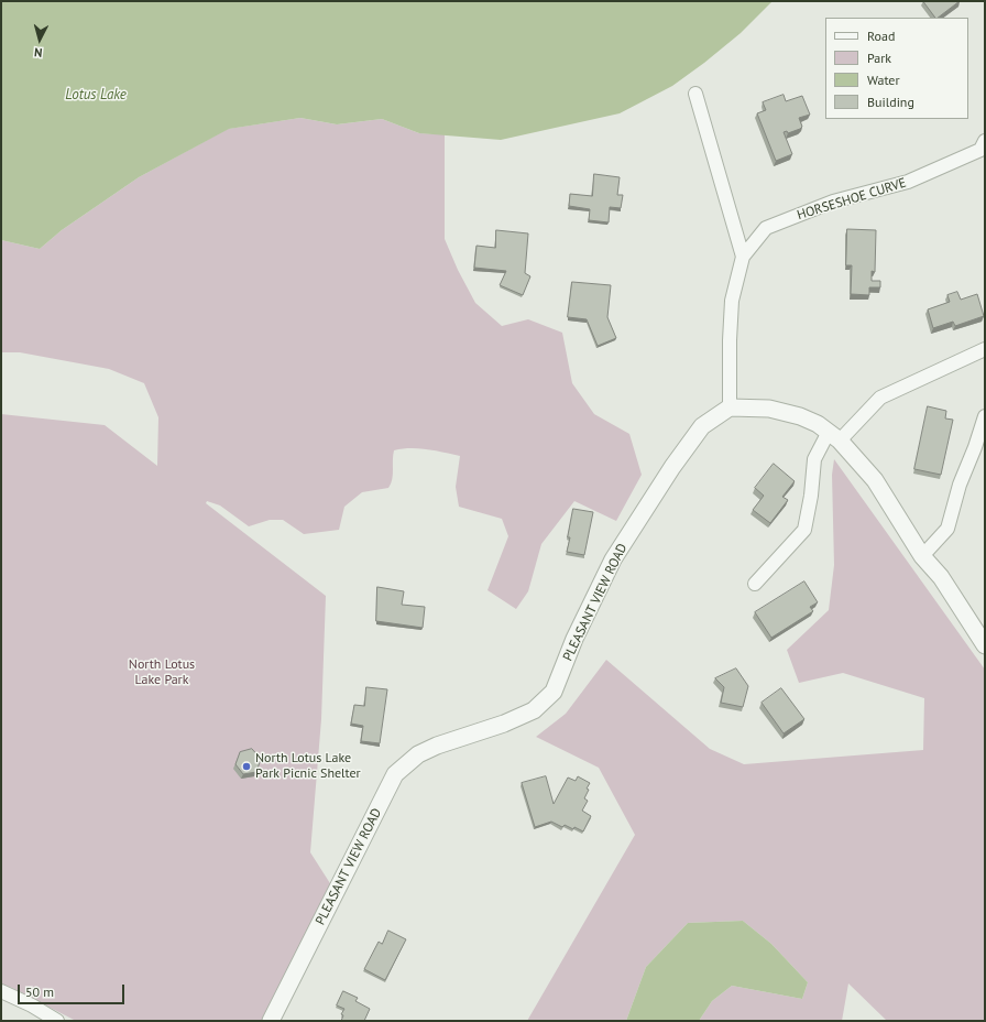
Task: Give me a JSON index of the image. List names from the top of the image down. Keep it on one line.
{"streets":{"street":["HORSESHOE CURVE","PLEASANT VIEW ROAD"]},"crossings":[["HORSESHOE CURVE","PLEASANT VIEW ROAD"]],"water":["Lotus Lake"],"parks":["North Lotus Lake Park"],"places":["North Lotus Lake Park Picnic Shelter"],"legend":["Road","Park","Water","Building"],"scale_bar":"50 m","north":"bottom"}
